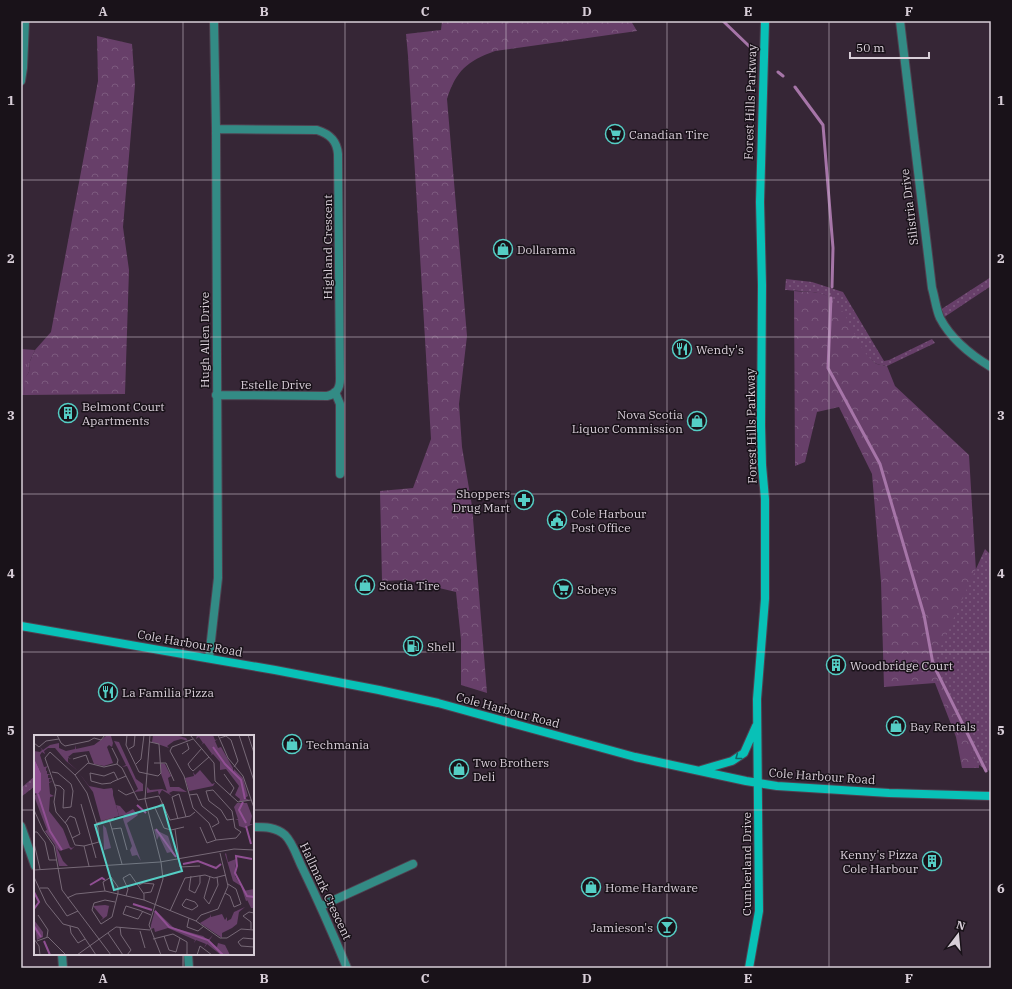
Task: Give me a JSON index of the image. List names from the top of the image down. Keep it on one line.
{"streets":{"main road":["Forest Hills Parkway","Cole Harbour Road","Cumberland Drive"],"street":["Silistria Drive","Highland Crescent","Hugh Allen Drive","Estelle Drive","Hallmark Crescent"]},"crossings":[["Forest Hills Parkway","Cole Harbour Road"],["Forest Hills Parkway","Cumberland Drive"],["Highland Crescent","Hugh Allen Drive"],["Highland Crescent","Estelle Drive"],["Hugh Allen Drive","Estelle Drive"],["Hugh Allen Drive","Cole Harbour Road"],["Cole Harbour Road","Cumberland Drive"]],"places":{"supermarket":["Canadian Tire","Sobeys"],"shop":["Dollarama","Nova Scotia Liquor Commission","Scotia Tire","Bay Rentals","Techmania","Two Brothers Deli","Home Hardware"],"restaurant":["Wendy's","La Familia Pizza"],"building":["Belmont Court Apartments","Woodbridge Court","Kenny's Pizza Cole Harbour"],"pharmacy":["Shoppers Drug Mart"],"public building":["Cole Harbour Post Office"],"fuel station":["Shell"],"bar":["Jamieson's"]},"scale_bar":"50 m","north":"top","grid":{"columns":["A","B","C","D","E","F"],"rows":["1","2","3","4","5","6"]}}
